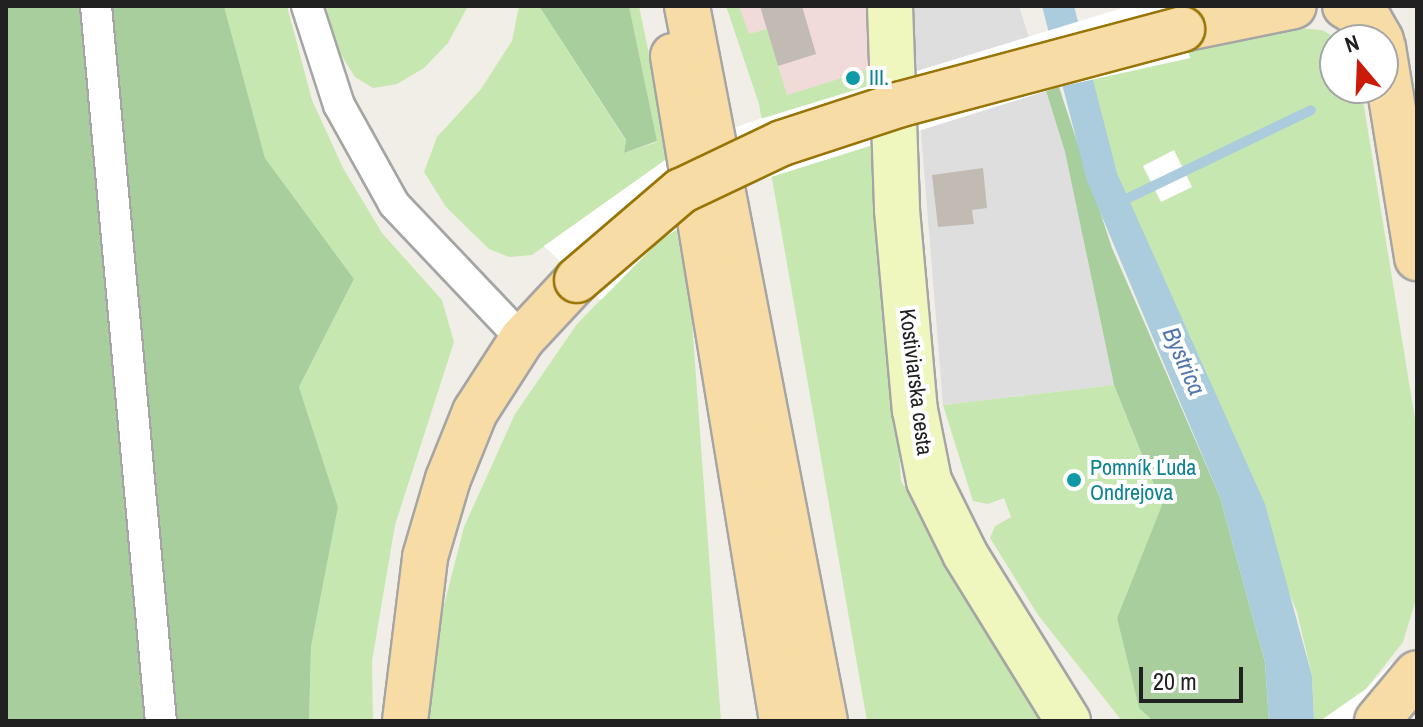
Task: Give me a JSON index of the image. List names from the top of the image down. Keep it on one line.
{"streets":{"street":["Kostiviarska cesta"]},"water":["Bystrica"],"places":["III.","Pomník Ľuda Ondrejova"],"scale_bar":"20 m","north":"top"}
